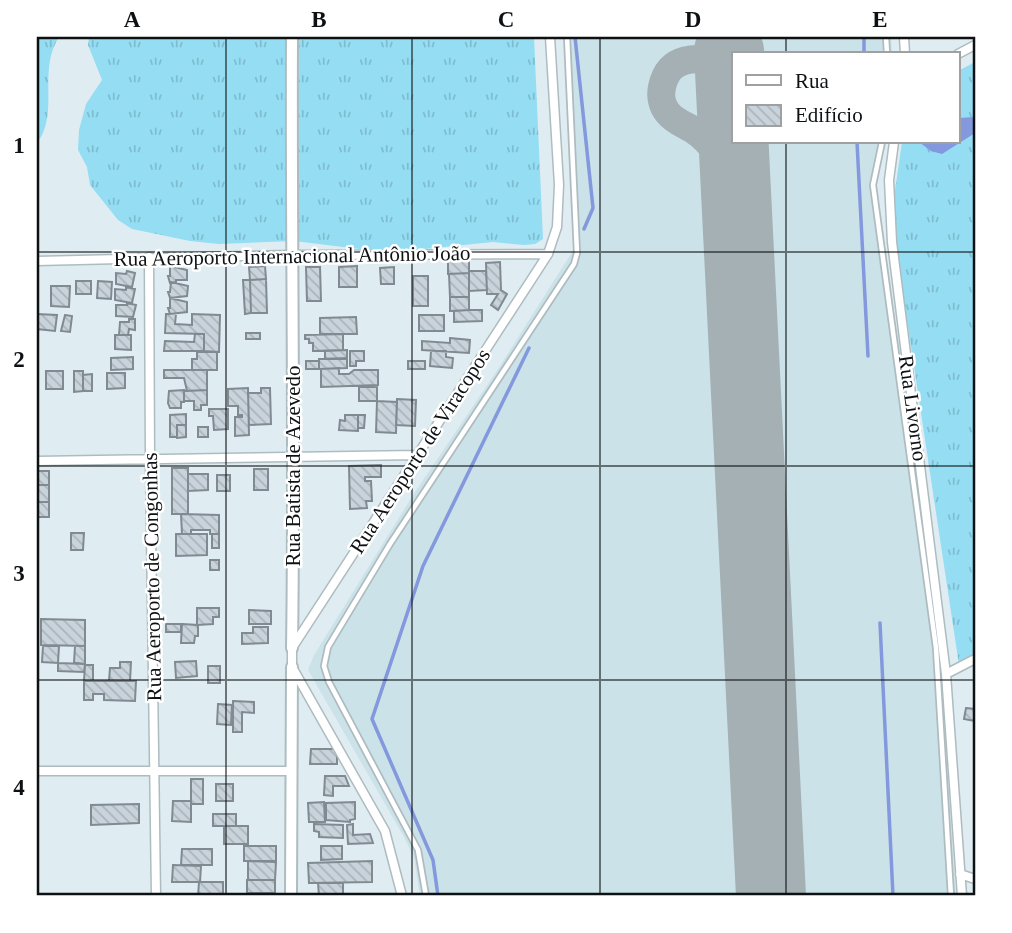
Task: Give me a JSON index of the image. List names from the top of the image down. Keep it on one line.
{"streets":{"street":["Rua Aeroporto Internacional Antônio João","Rua Livorno","Rua Aeroporto de Viracopos","Rua Batista de Azevedo","Rua Aeroporto de Congonhas"]},"crossings":[["Rua Aeroporto Internacional Antônio João","Rua Aeroporto de Viracopos"],["Rua Aeroporto Internacional Antônio João","Rua Batista de Azevedo"],["Rua Aeroporto Internacional Antônio João","Rua Aeroporto de Congonhas"],["Rua Aeroporto de Viracopos","Rua Batista de Azevedo"]],"legend":["Rua","Edifício"],"grid":{"columns":["A","B","C","D","E"],"rows":["1","2","3","4"]}}
